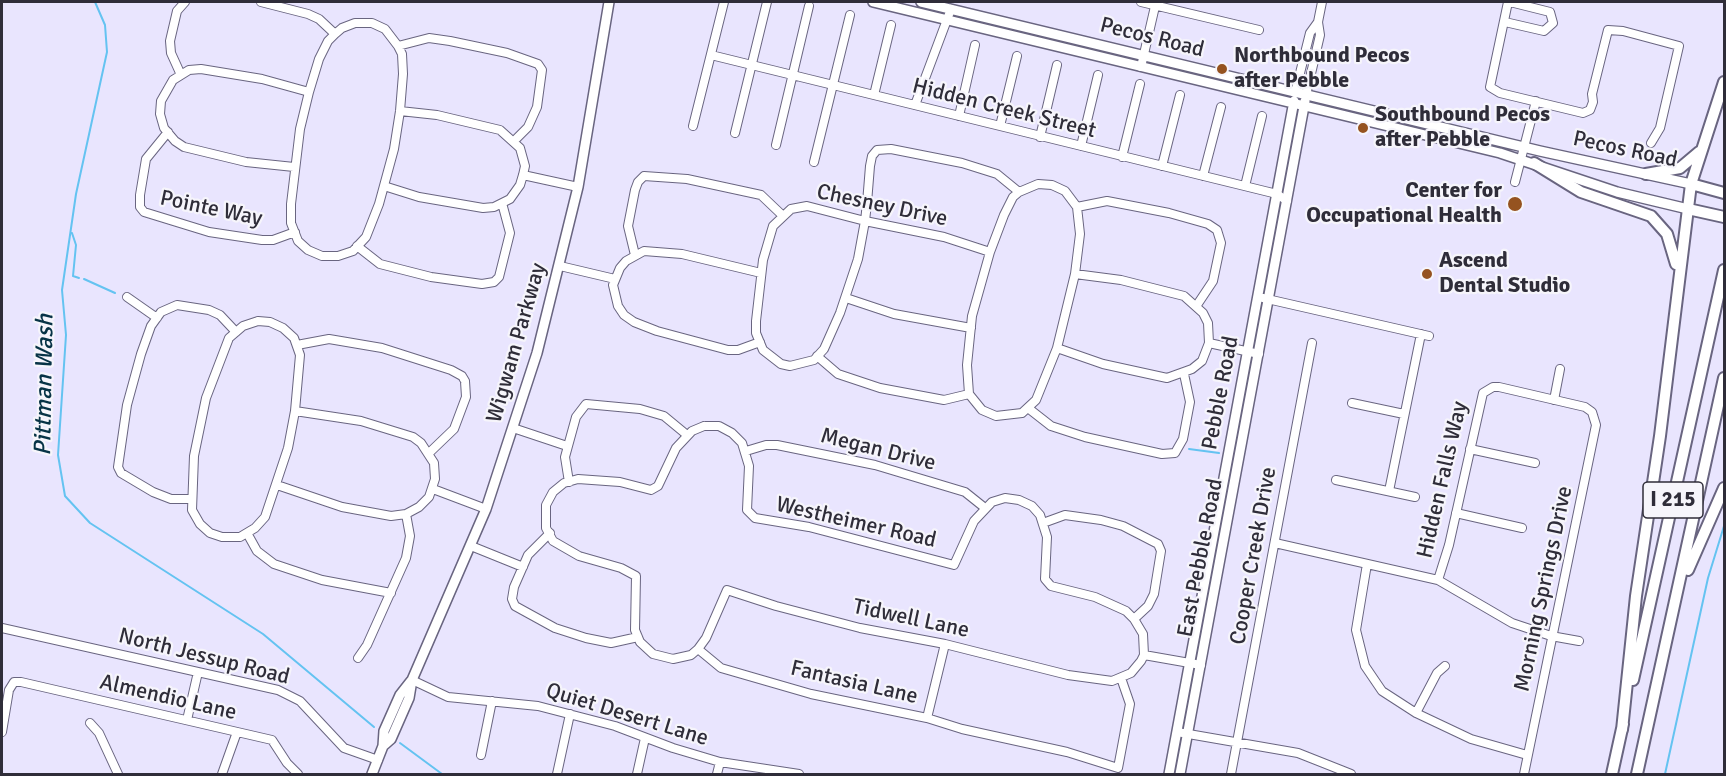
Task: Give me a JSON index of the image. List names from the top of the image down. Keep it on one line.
{"streets":{"highway":["I 215"],"main road":["Pecos Road","Wigwam Parkway","Pebble Road","East Pebble Road"],"street":["Hidden Creek Street","Chesney Drive","Pointe Way","Megan Drive","Hidden Falls Way","Westheimer Road","Cooper Creek Drive","Morning Springs Drive","Tidwell Lane","North Jessup Road","Fantasia Lane","Almendio Lane","Quiet Desert Lane"]},"crossings":[["Pecos Road","Pebble Road"],["Pecos Road","East Pebble Road"],["Hidden Creek Street","Pebble Road"],["Hidden Creek Street","East Pebble Road"],["Wigwam Parkway","North Jessup Road"],["Wigwam Parkway","Quiet Desert Lane"],["Pebble Road","East Pebble Road"],["Megan Drive","Westheimer Road"],["Hidden Falls Way","Morning Springs Drive"],["Tidwell Lane","Fantasia Lane"]],"water":["Pittman Wash"],"places":["Northbound Pecos after Pebble","Southbound Pecos after Pebble","Center for Occupational Health","Ascend Dental Studio"]}
